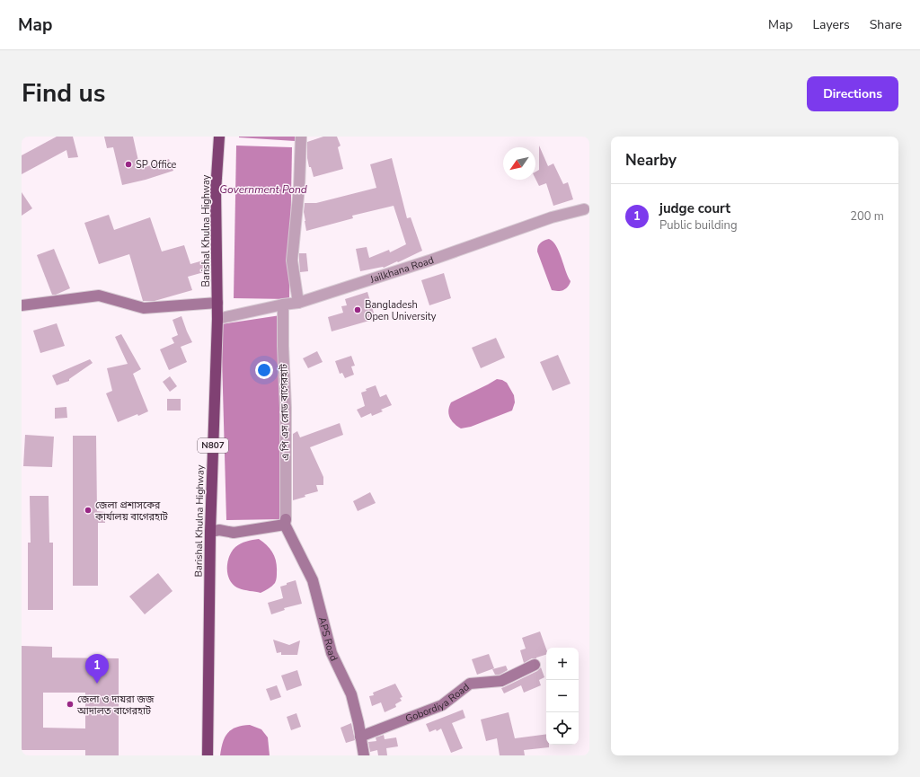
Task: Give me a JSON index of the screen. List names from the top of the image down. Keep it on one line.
{"streets":{"highway":["Barishal Khulna Highway","N807"],"street":["Jailkhana Road","এ পি এস রোড বাগেরহাট","APS Road","Gobordiya Road"]},"crossings":[["Barishal Khulna Highway","Jailkhana Road"],["Jailkhana Road","এ পি এস রোড বাগেরহাট"],["এ পি এস রোড বাগেরহাট","APS Road"],["APS Road","Gobordiya Road"]],"water":["Government Pond"],"places":["SP Office","Bangladesh Open University","জেলা প্রশাসকের কার্যালয় বাগেরহাট","জেলা ও দায়রা জজ আদালত বাগেরহাট"],"north":"bottom left","page":{"header":"Map","nav":["Map","Layers","Share"],"title":"Find us","buttons":"Directions","heading":"Nearby","list":[{"mark":"1","name":"judge court","note":"Public building","value":"200 m"}],"map_buttons":["+","−"],"pins":"1"}}
